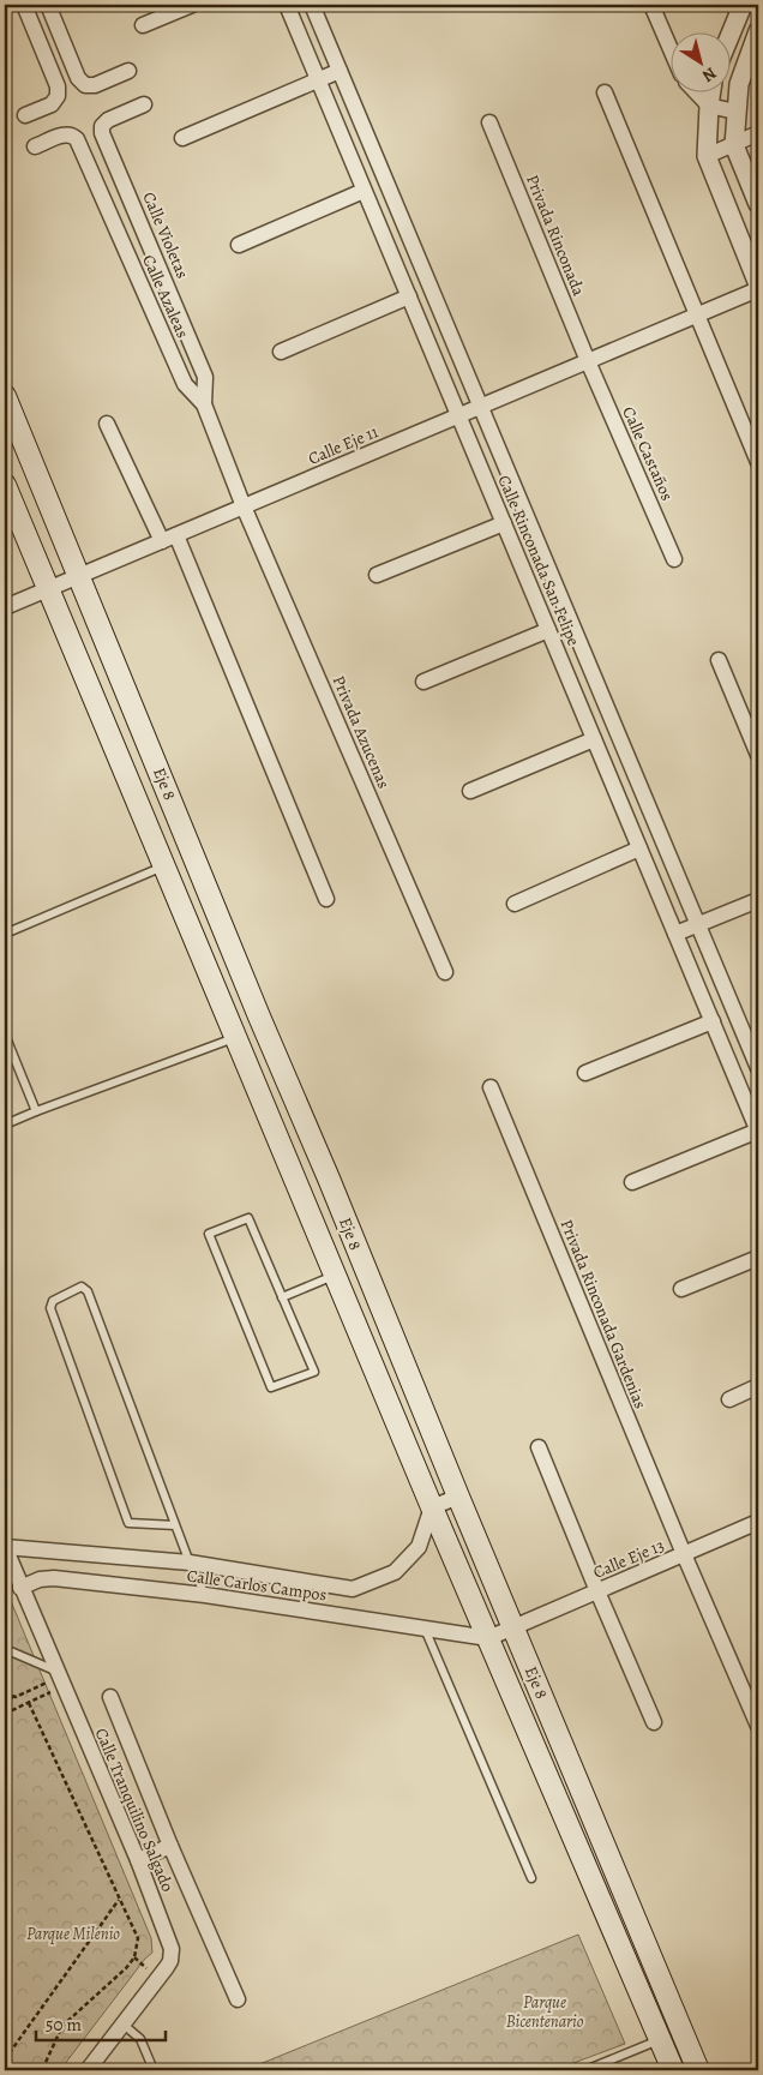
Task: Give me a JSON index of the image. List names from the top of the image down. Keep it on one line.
{"streets":{"main road":["Eje 8"],"street":["Calle Violetas","Privada Rinconada","Calle Azaleas","Calle Eje 11","Calle Castaños","Calle Rinconada San Felipe","Privada Azucenas","Privada Rinconada Gardenias","Calle Eje 13","Calle Carlos Campos","Calle Tranquilino Salgado"]},"crossings":[["Calle Violetas","Calle Azaleas"],["Privada Rinconada","Calle Eje 11"],["Privada Rinconada","Calle Castaños"],["Calle Azaleas","Calle Eje 11"],["Calle Azaleas","Privada Azucenas"],["Calle Eje 11","Calle Castaños"],["Calle Eje 11","Calle Rinconada San Felipe"],["Calle Eje 11","Privada Azucenas"],["Calle Eje 11","Eje 8"],["Eje 8","Calle Eje 13"],["Eje 8","Calle Carlos Campos"],["Privada Rinconada Gardenias","Calle Eje 13"],["Calle Eje 13","Calle Carlos Campos"],["Calle Carlos Campos","Calle Tranquilino Salgado"]],"parks":["Parque Milenio","Parque Bicentenario"],"scale_bar":"50 m","north":"bottom right"}
